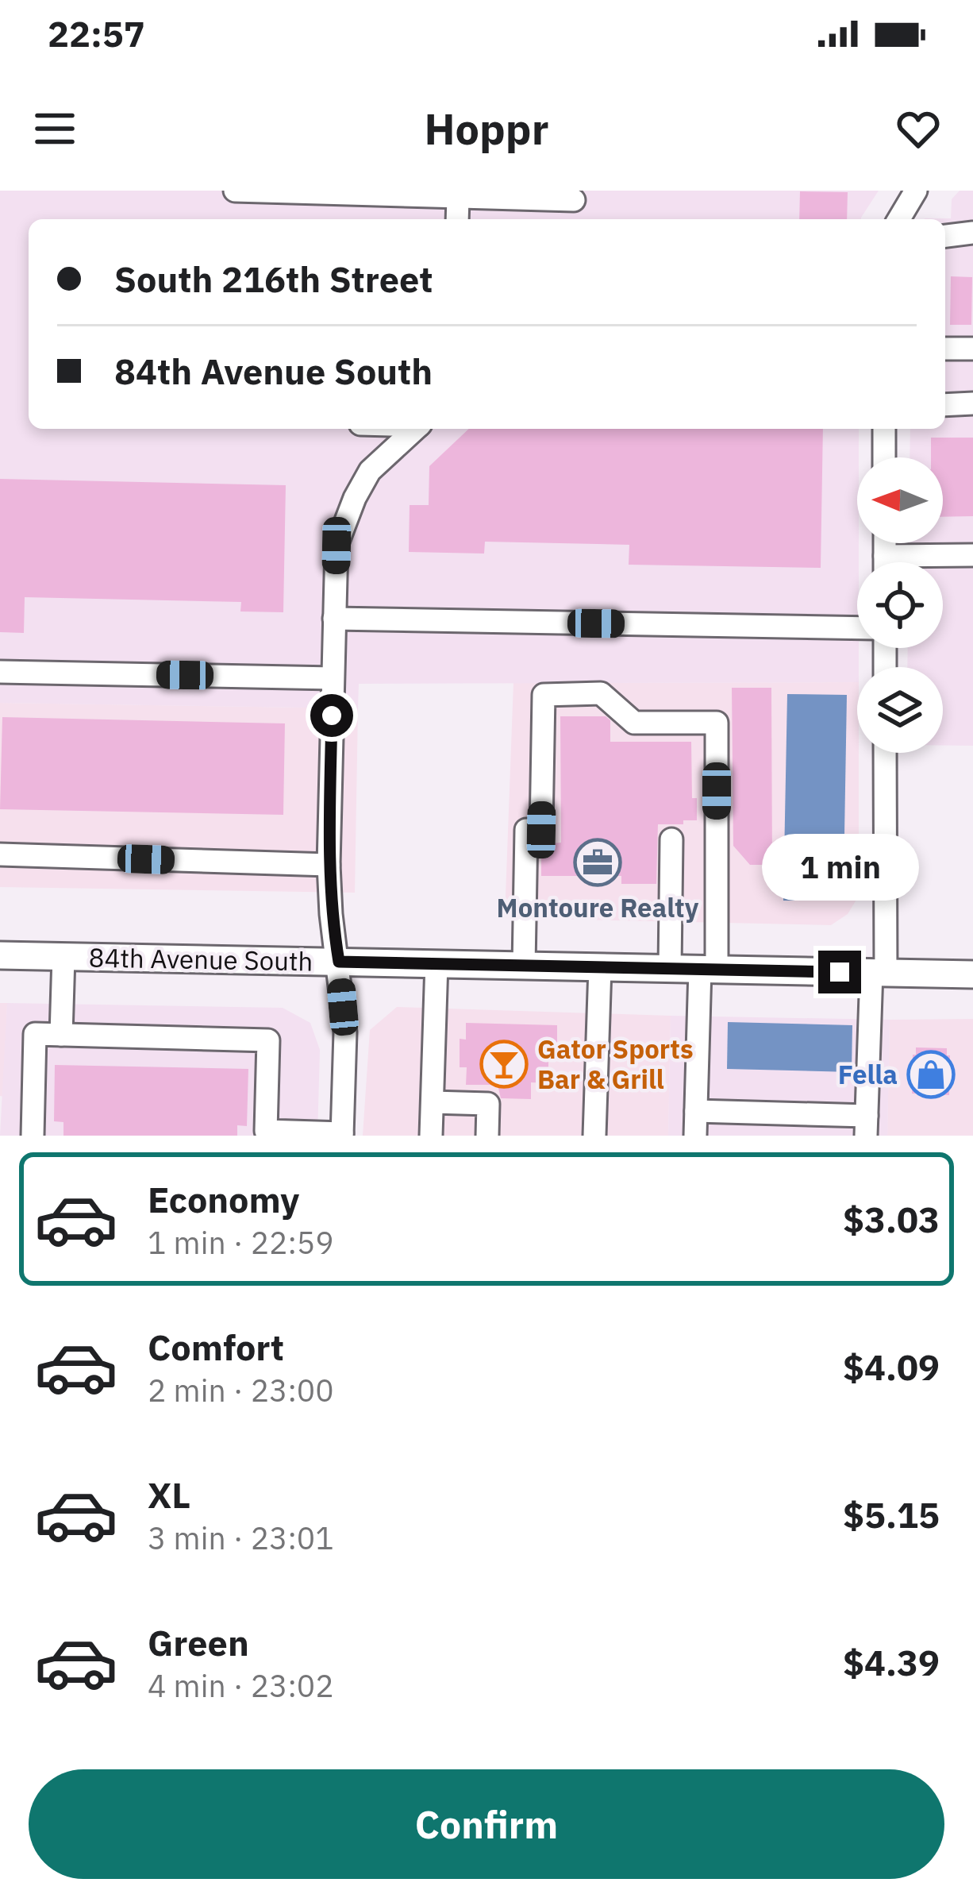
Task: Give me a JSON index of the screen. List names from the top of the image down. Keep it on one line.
{"streets":{"main road":["84th Avenue South"]},"places":{"office":["Montoure Realty"],"bar":["Gator Sports Bar & Grill"],"shop":["Fella"]},"north":"left","page":{"status":"22:57","header":"Hoppr","banner":["South 216th Street","84th Avenue South"],"bubble":"1 min","list":[{"name":"Economy","note":"1 min · 22:59","value":"$3.03"},{"name":"Comfort","note":"2 min · 23:00","value":"$4.09"},{"name":"XL","note":"3 min · 23:01","value":"$5.15"},{"name":"Green","note":"4 min · 23:02","value":"$4.39"}],"buttons":"Confirm"}}
